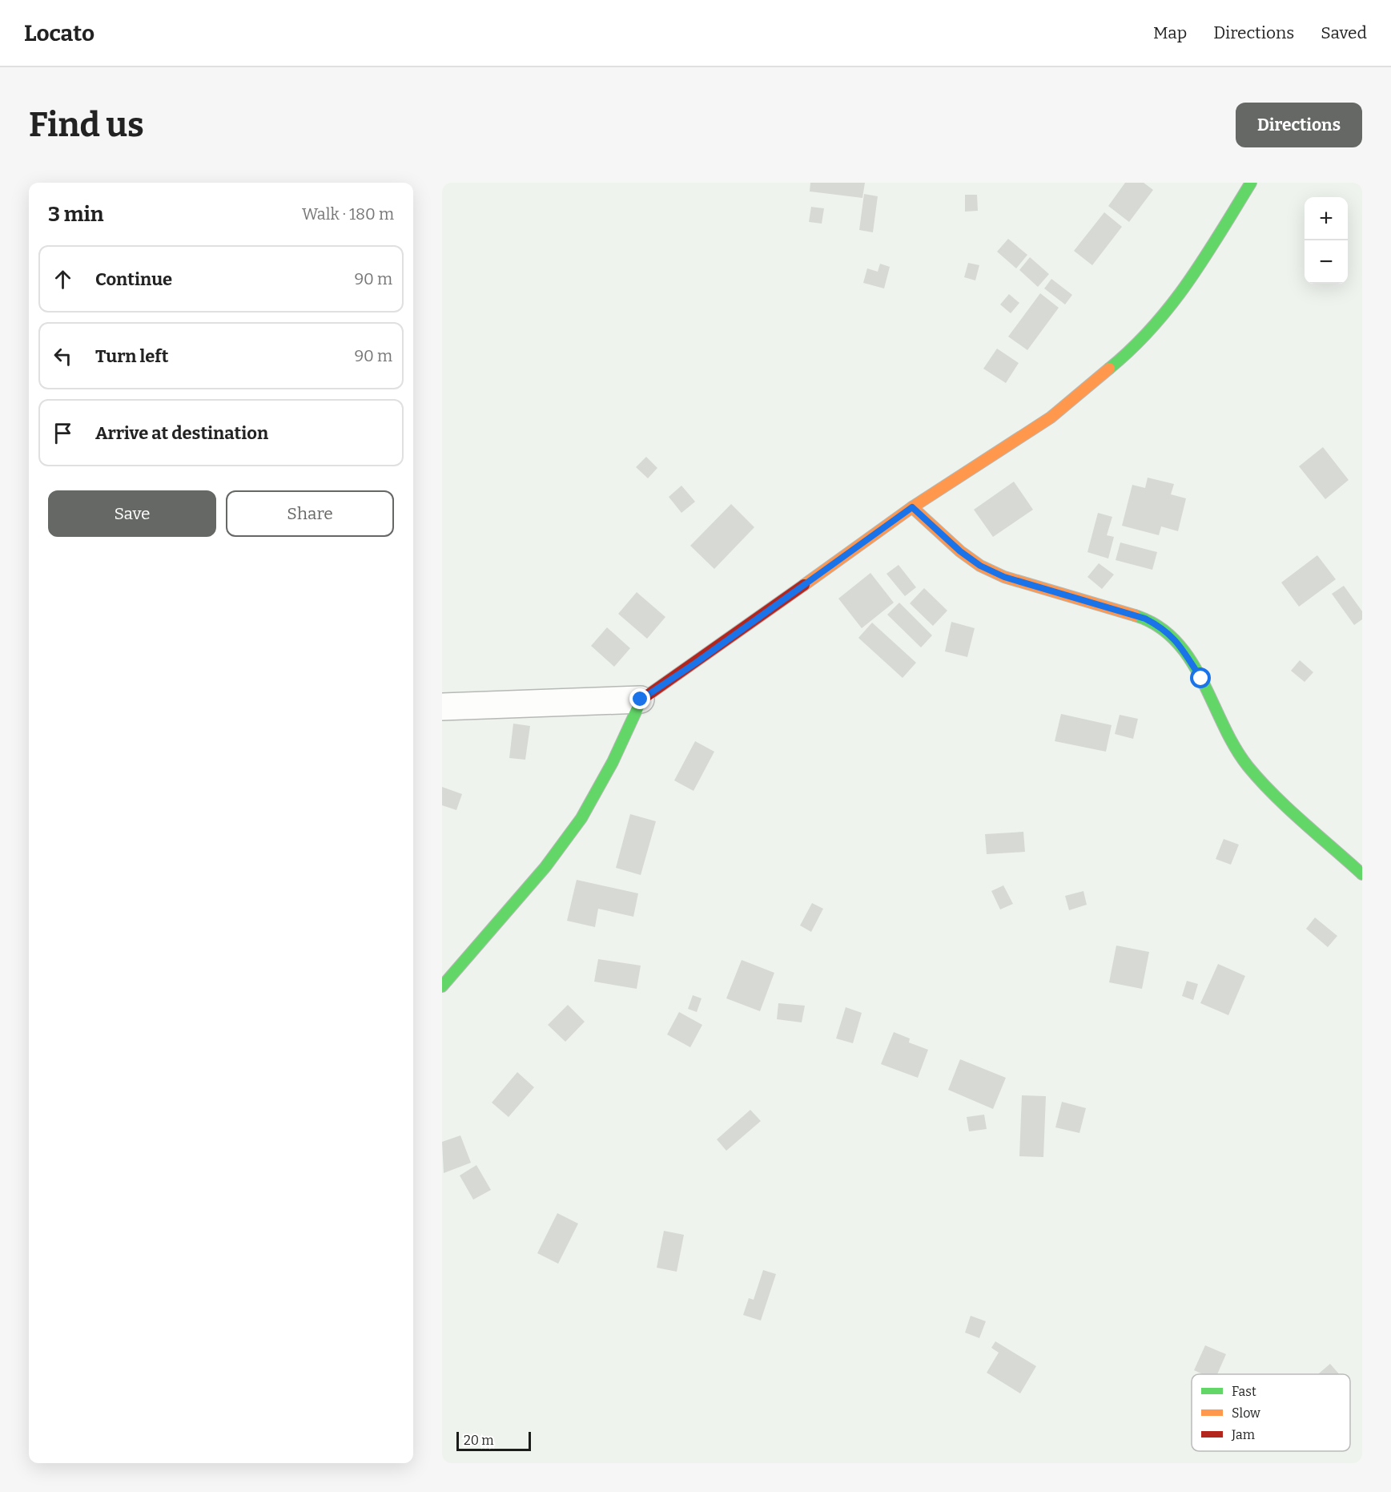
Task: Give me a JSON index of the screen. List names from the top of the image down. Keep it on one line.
{"legend":["Fast","Slow","Jam"],"scale_bar":"20 m","page":{"header":"Locato","nav":["Map","Directions","Saved"],"buttons":["Directions",["Save","Share"]],"title":"Find us","heading":["3 min","Walk · 180 m"],"map_buttons":["+","−"],"list":[["Continue","90 m"],["Turn left","90 m"],"Arrive at destination"],"scale":"20 m"}}
